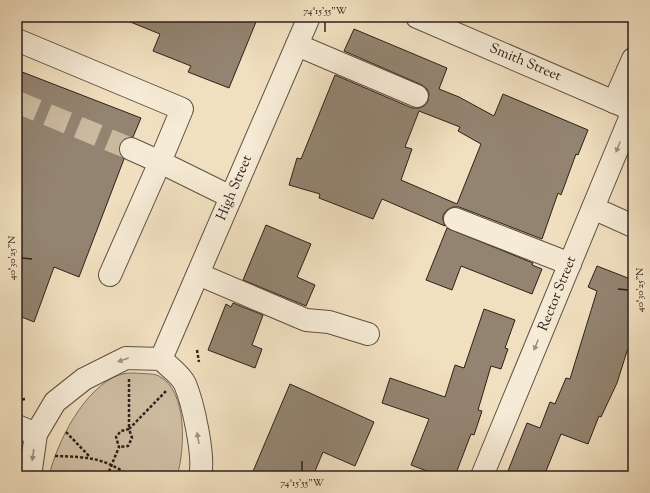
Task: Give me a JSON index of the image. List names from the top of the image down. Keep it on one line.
{"streets":{"street":["Smith Street","High Street","Rector Street"]},"crossings":[["Smith Street","Rector Street"]],"one_way":["Rector Street"],"coordinates":["74°15'55\"W","40°30'25\"N"]}
